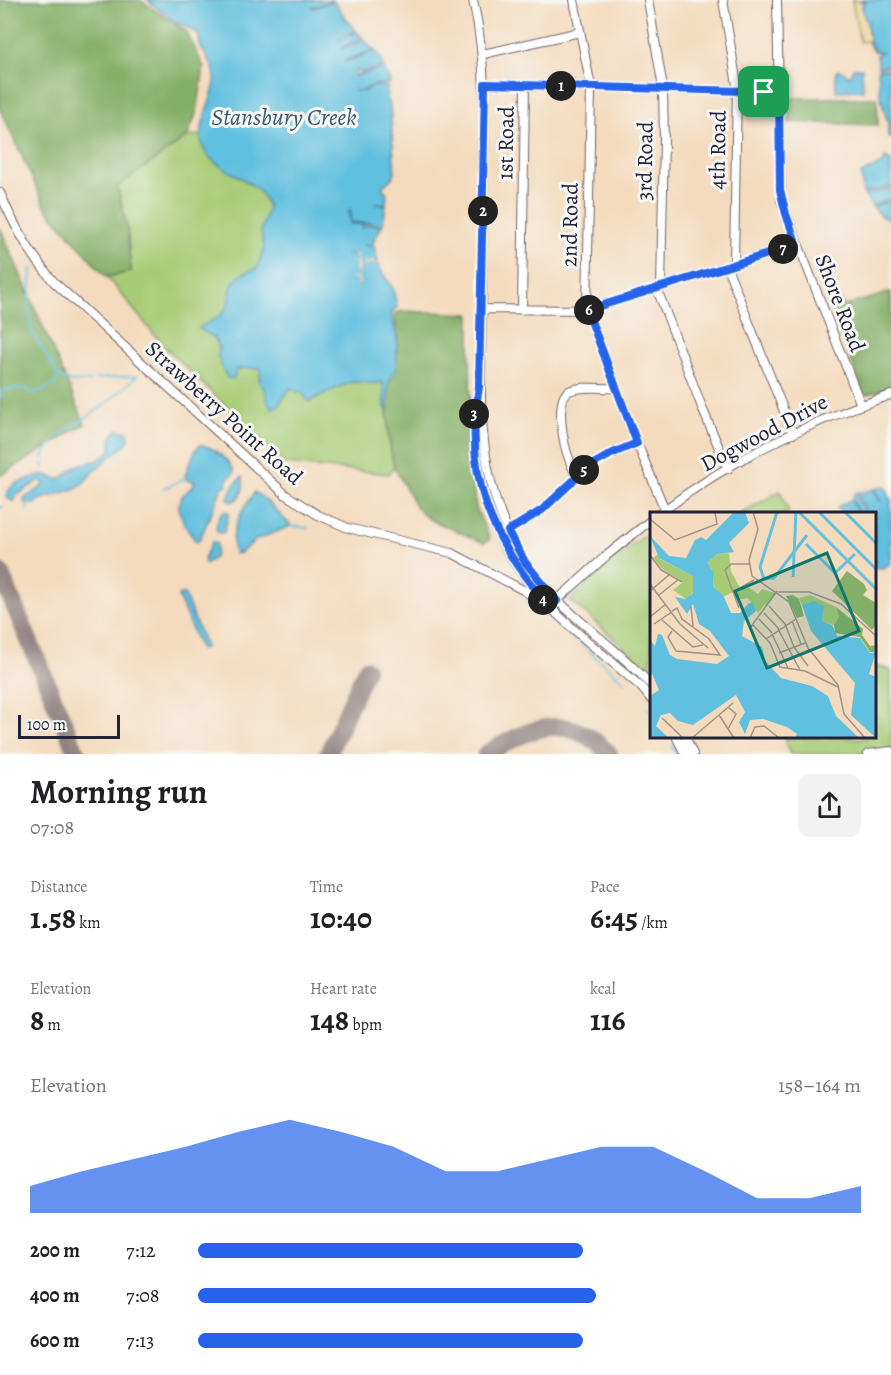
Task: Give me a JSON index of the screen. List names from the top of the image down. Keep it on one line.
{"streets":{"street":["1st Road","4th Road","3rd Road","2nd Road","Shore Road","Strawberry Point Road","Dogwood Drive"]},"crossings":[["4th Road","Dogwood Drive"],["3rd Road","Dogwood Drive"],["2nd Road","Dogwood Drive"],["Shore Road","Dogwood Drive"]],"water":["Stansbury Creek"],"scale_bar":"100 m","page":{"pins":["1","2","7","6","3","5","4"],"scale":"100 m","heading":["Morning run","07:08"],"stats":[["Distance","1.58 km"],["Time","10:40"],["Pace","6:45 /km"],["Elevation","8 m"],["Heart rate","148 bpm"],["kcal","116"]],"chart":["Elevation","158–164 m"],"list":[{"name":"200 m","note":"7:12"},{"name":"400 m","note":"7:08"},{"name":"600 m","note":"7:13"}]}}
